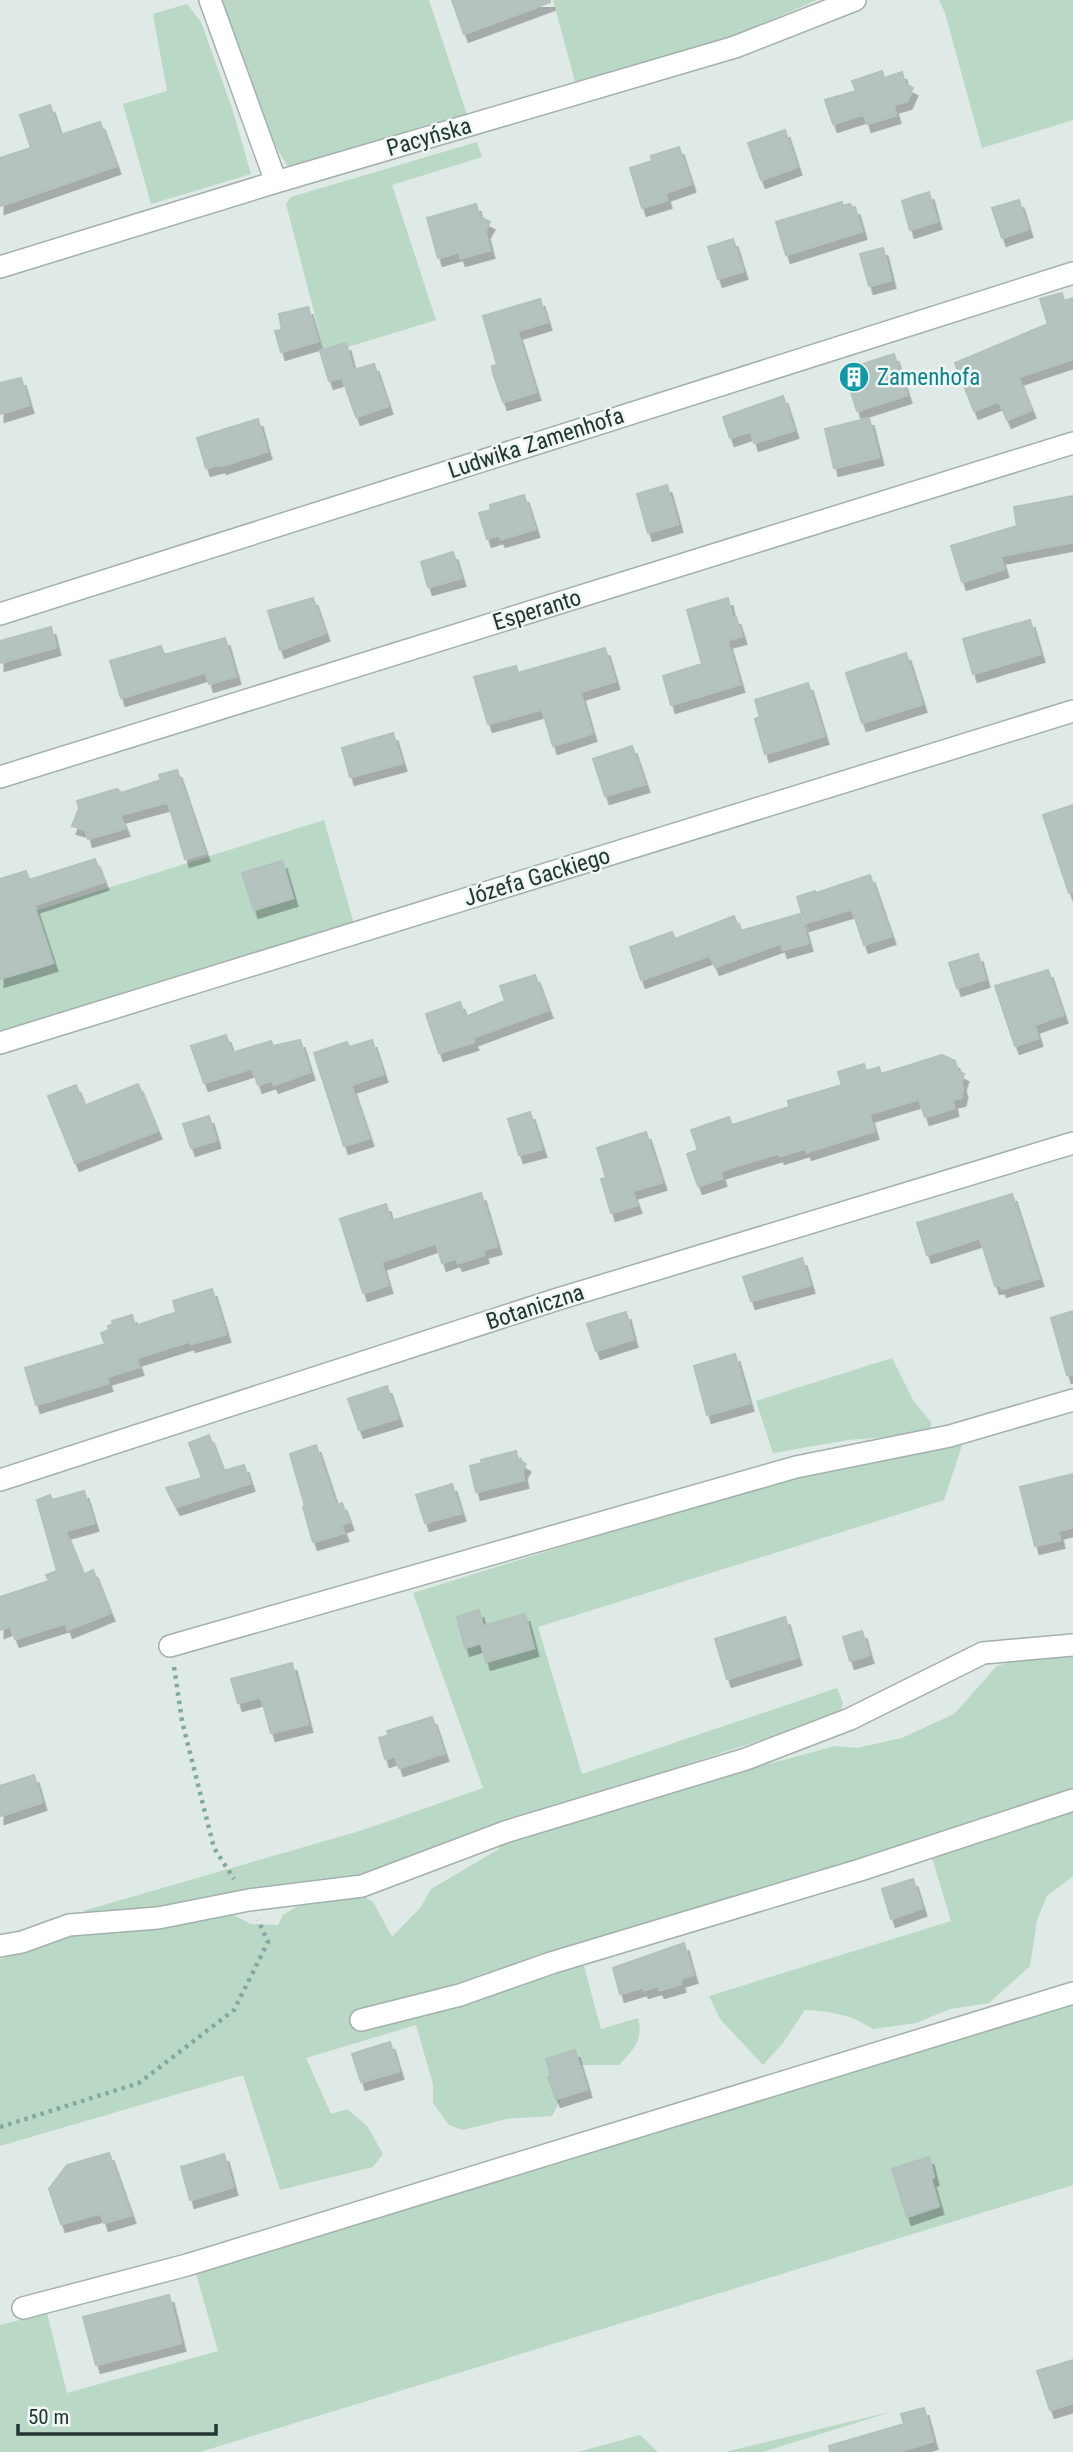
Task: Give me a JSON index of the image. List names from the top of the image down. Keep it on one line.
{"streets":{"street":["Pacyńska","Ludwika Zamenhofa","Esperanto","Józefa Gackiego","Botaniczna"]},"places":{"building":["Zamenhofa"]},"scale_bar":"50 m"}
